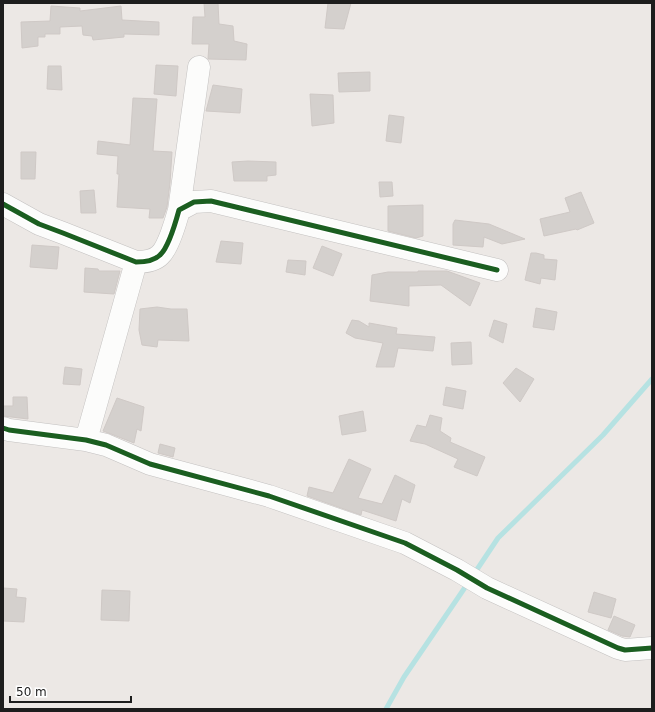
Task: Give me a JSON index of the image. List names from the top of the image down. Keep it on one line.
{"scale_bar":"50 m"}
